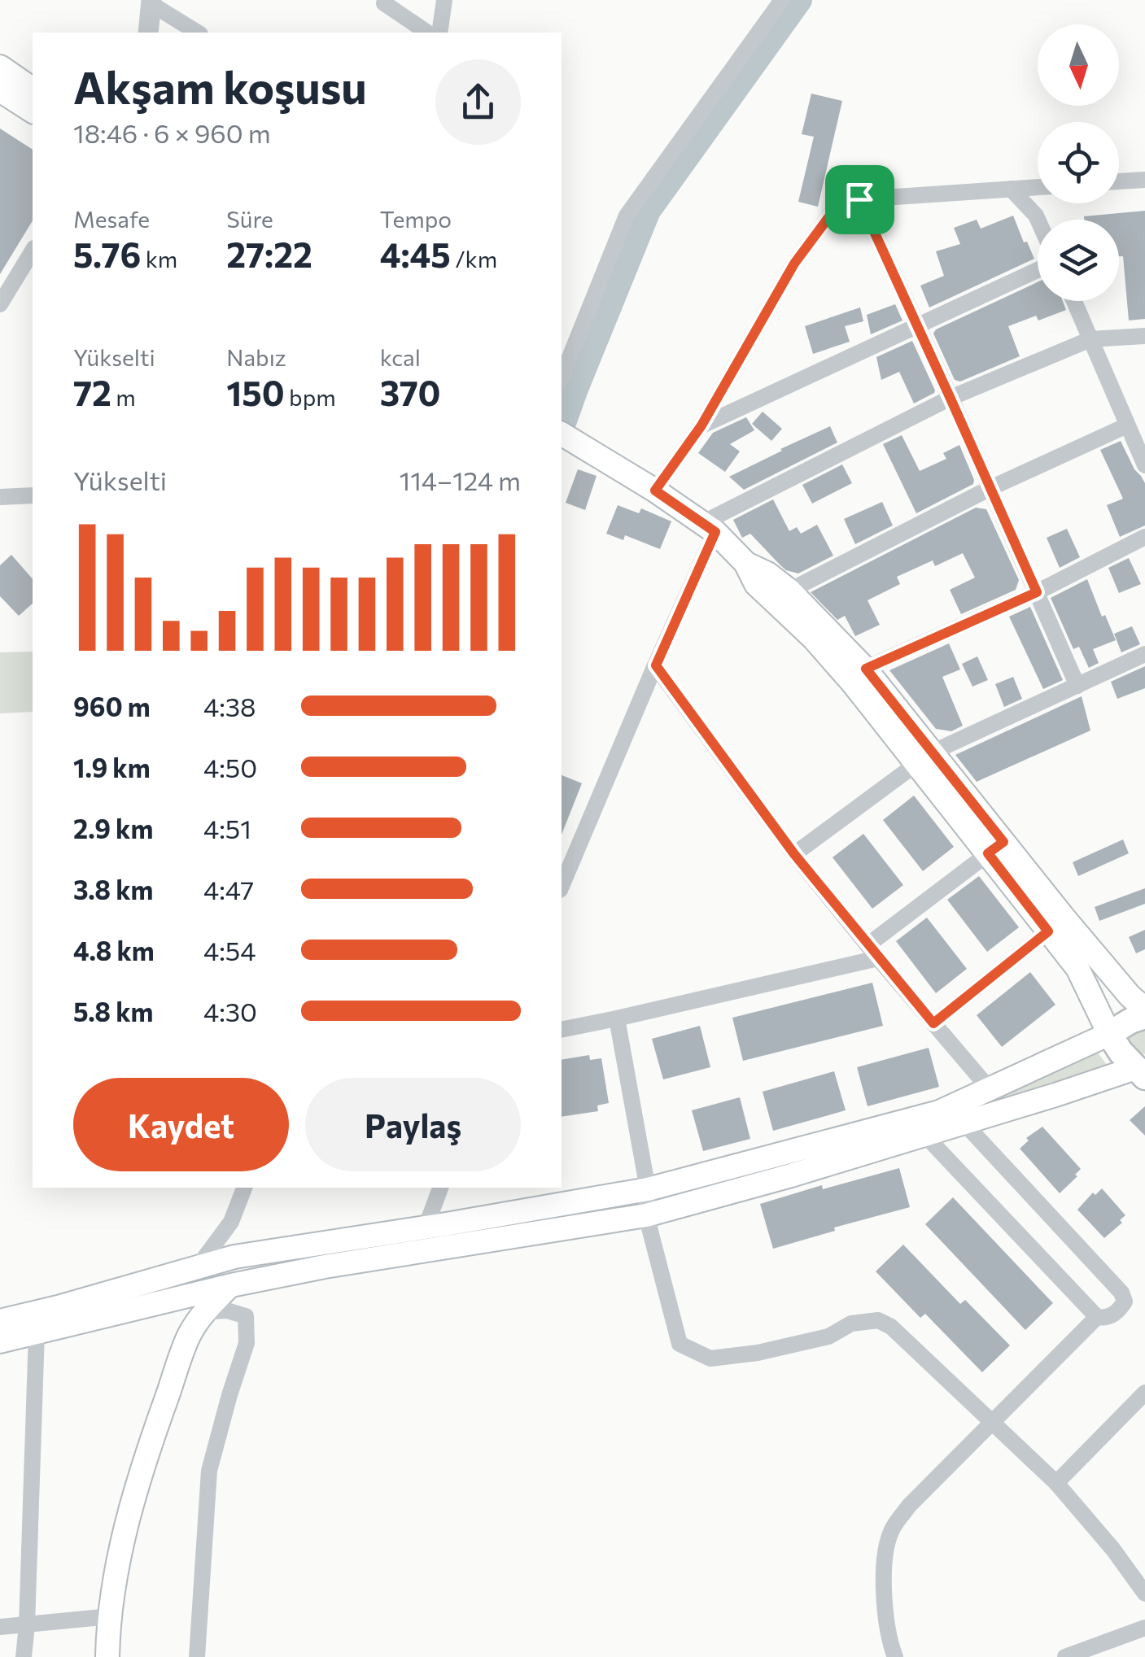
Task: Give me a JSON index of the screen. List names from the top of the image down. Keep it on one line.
{"north":"bottom","page":{"heading":["Akşam koşusu","18:46 · 6 × 960 m"],"stats":[["Mesafe","5.76 km"],["Süre","27:22"],["Tempo","4:45 /km"],["Yükselti","72 m"],["Nabız","150 bpm"],["kcal","370"]],"chart":["Yükselti","114–124 m"],"list":[{"name":"960 m","note":"4:38"},{"name":"1.9 km","note":"4:50"},{"name":"2.9 km","note":"4:51"},{"name":"3.8 km","note":"4:47"},{"name":"4.8 km","note":"4:54"},{"name":"5.8 km","note":"4:30"}],"buttons":["Kaydet","Paylaş"]}}
